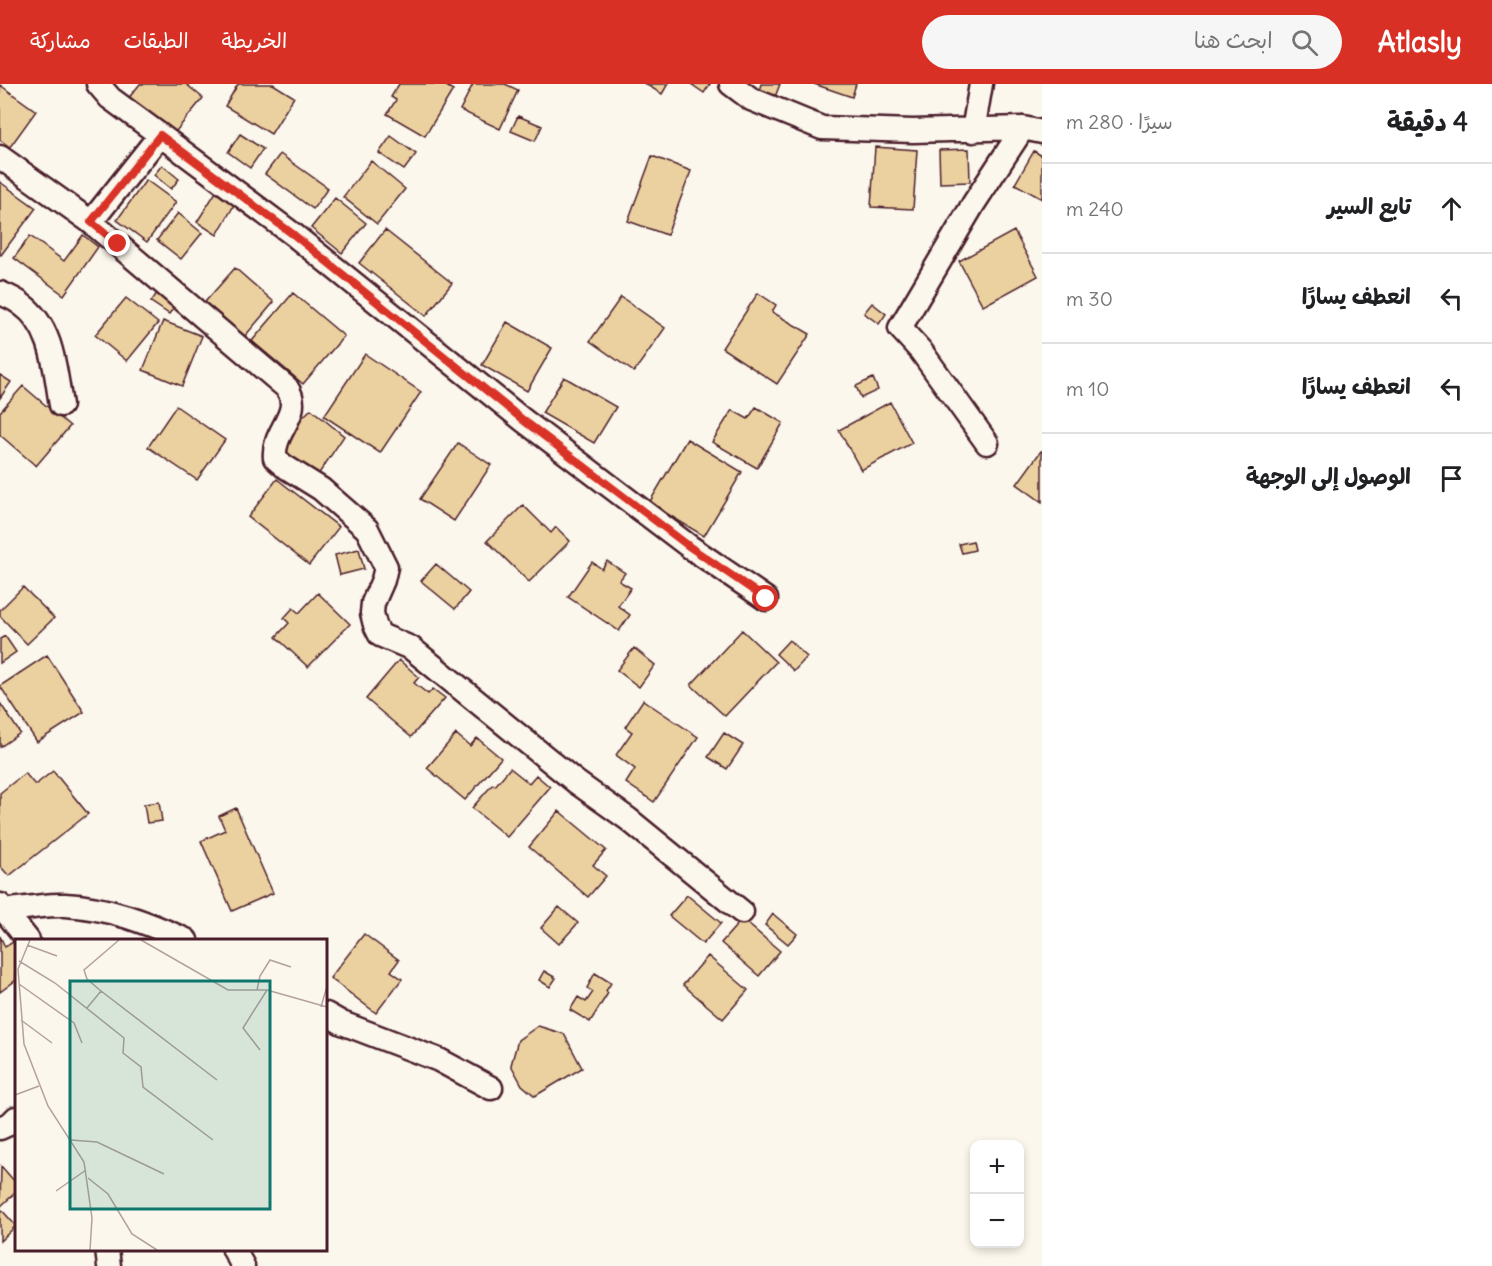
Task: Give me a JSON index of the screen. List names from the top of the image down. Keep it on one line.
{"page":{"header":"Atlasly","search":"ابحث هنا","nav":["الخريطة","الطبقات","مشاركة"],"heading":["4 دقيقة","سيرًا · 280 m"],"list":[["تابع السير","240 m"],["انعطف يسارًا","30 m"],["انعطف يسارًا","10 m"],"الوصول إلى الوجهة"],"map_buttons":["+","−"]}}
